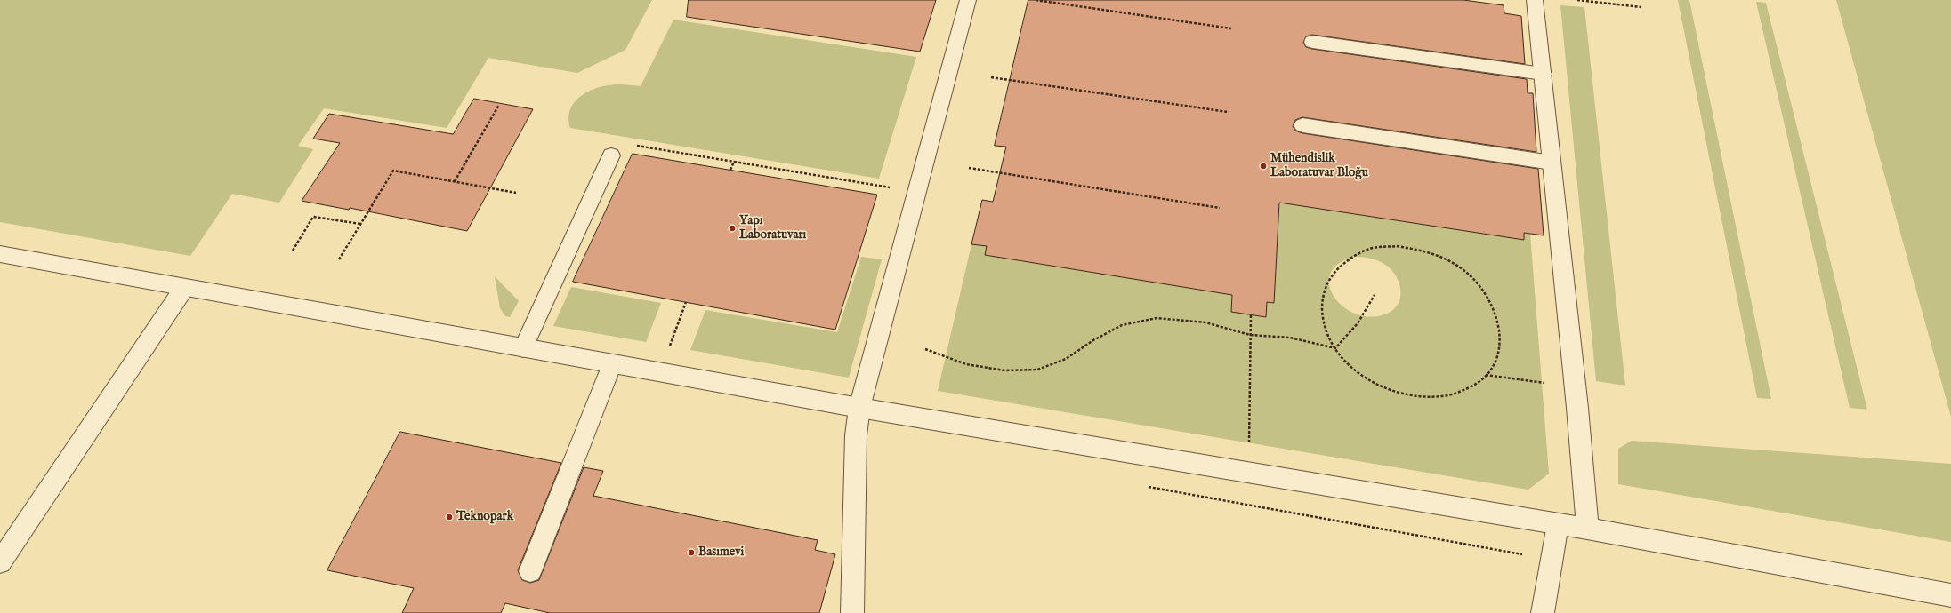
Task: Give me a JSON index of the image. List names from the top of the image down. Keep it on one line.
{"places":["Mühendislik Laboratuvar Bloğu","Yapı Laboratuvarı","Teknopark","Basımevi"]}
